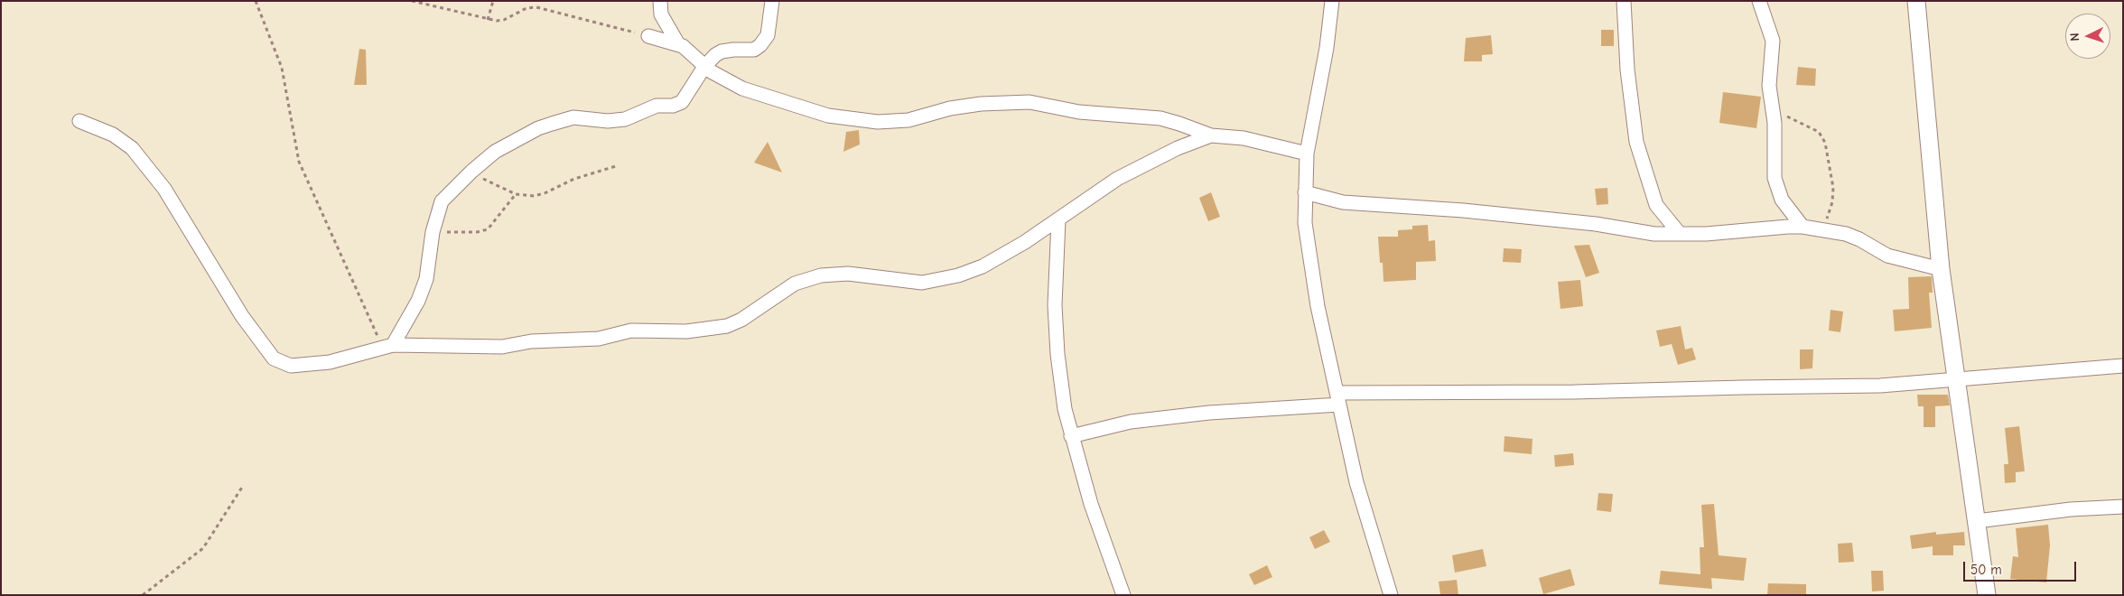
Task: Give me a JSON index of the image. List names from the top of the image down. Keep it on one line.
{"scale_bar":"50 m","north":"left"}
